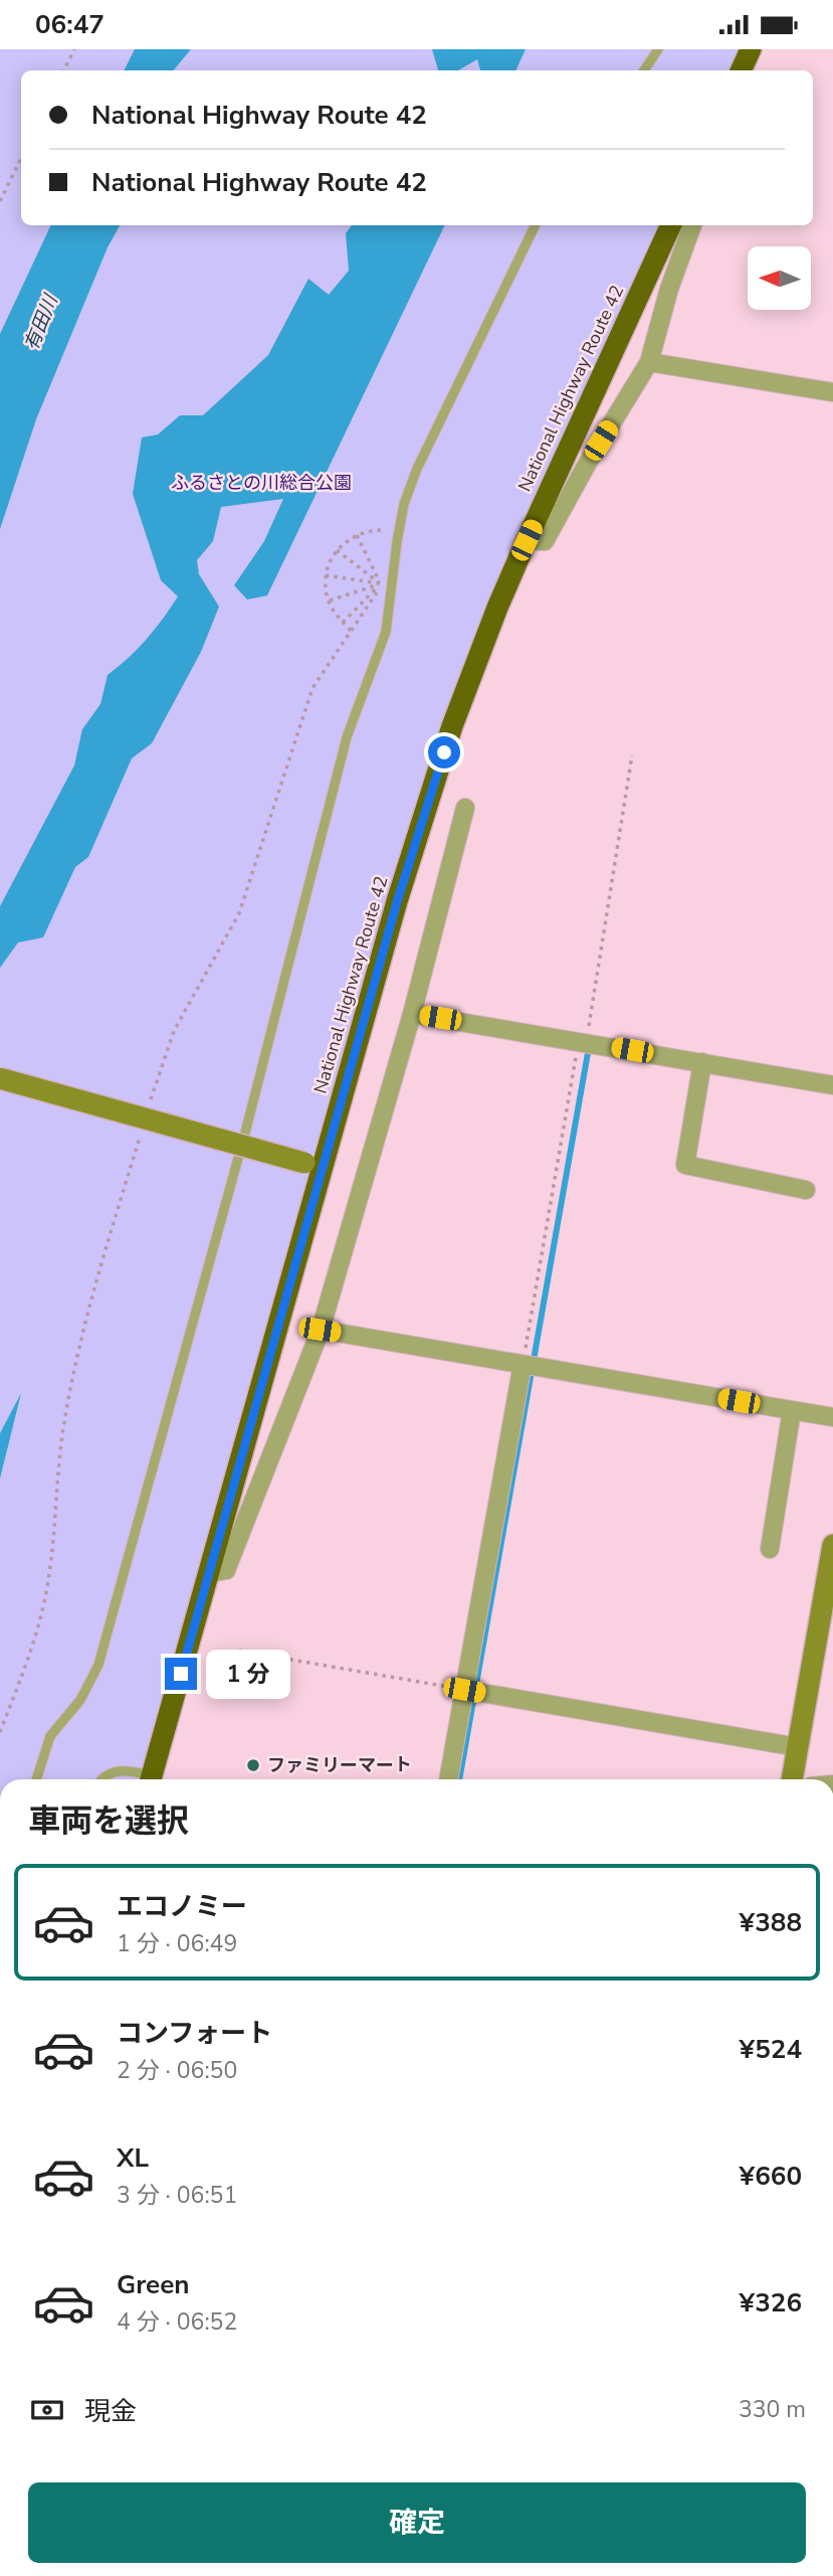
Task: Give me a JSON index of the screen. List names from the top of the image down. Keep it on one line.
{"streets":{"highway":["National Highway Route 42"]},"water":["有田川"],"parks":["ふるさとの川総合公園"],"places":["ファミリーマート"],"north":"left","page":{"status":"06:47","banner":["National Highway Route 42","National Highway Route 42"],"bubble":"1 分","heading":"車両を選択","list":[{"name":"エコノミー","note":"1 分 · 06:49","value":"¥388"},{"name":"コンフォート","note":"2 分 · 06:50","value":"¥524"},{"name":"XL","note":"3 分 · 06:51","value":"¥660"},{"name":"Green","note":"4 分 · 06:52","value":"¥326"}],"pay":["現金","330 m"],"buttons":"確定"}}
